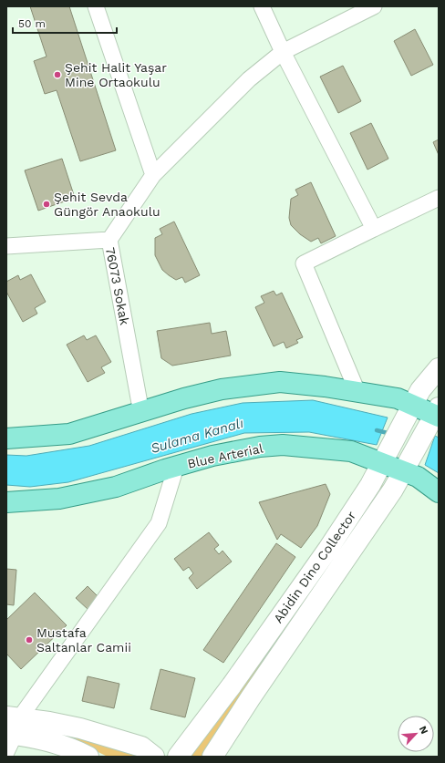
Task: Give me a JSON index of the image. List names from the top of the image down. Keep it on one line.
{"streets":{"main road":["Blue Arterial","Abidin Dino Collector"],"street":["76073 Sokak"]},"crossings":[["Blue Arterial","Abidin Dino Collector"]],"water":["Sulama Kanalı"],"places":["Şehit Halit Yaşar Mine Ortaokulu","Şehit Sevda Güngör Anaokulu","Mustafa Saltanlar Camii"],"scale_bar":"50 m","north":"top right"}
